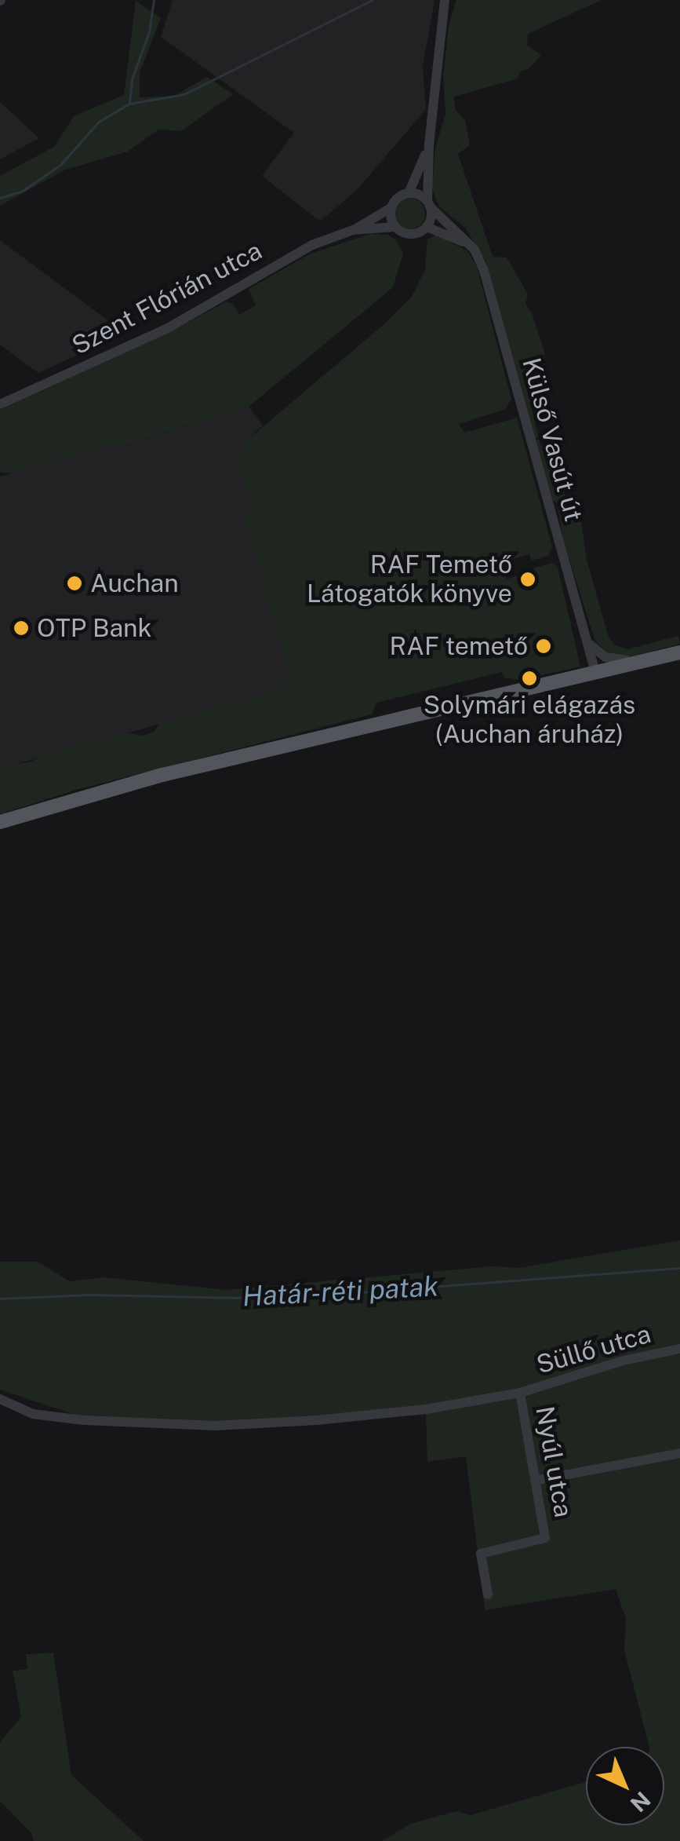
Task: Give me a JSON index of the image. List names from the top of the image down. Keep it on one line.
{"streets":{"street":["Szent Flórián utca","Külső Vasút út","Süllő utca","Nyúl utca"]},"crossings":[["Szent Flórián utca","Külső Vasút út"],["Süllő utca","Nyúl utca"]],"water":["Határ-réti patak"],"places":["RAF Temető Látogatók könyve","Auchan","OTP Bank","RAF temető","Solymári elágazás (Auchan áruház)"],"north":"bottom right"}
